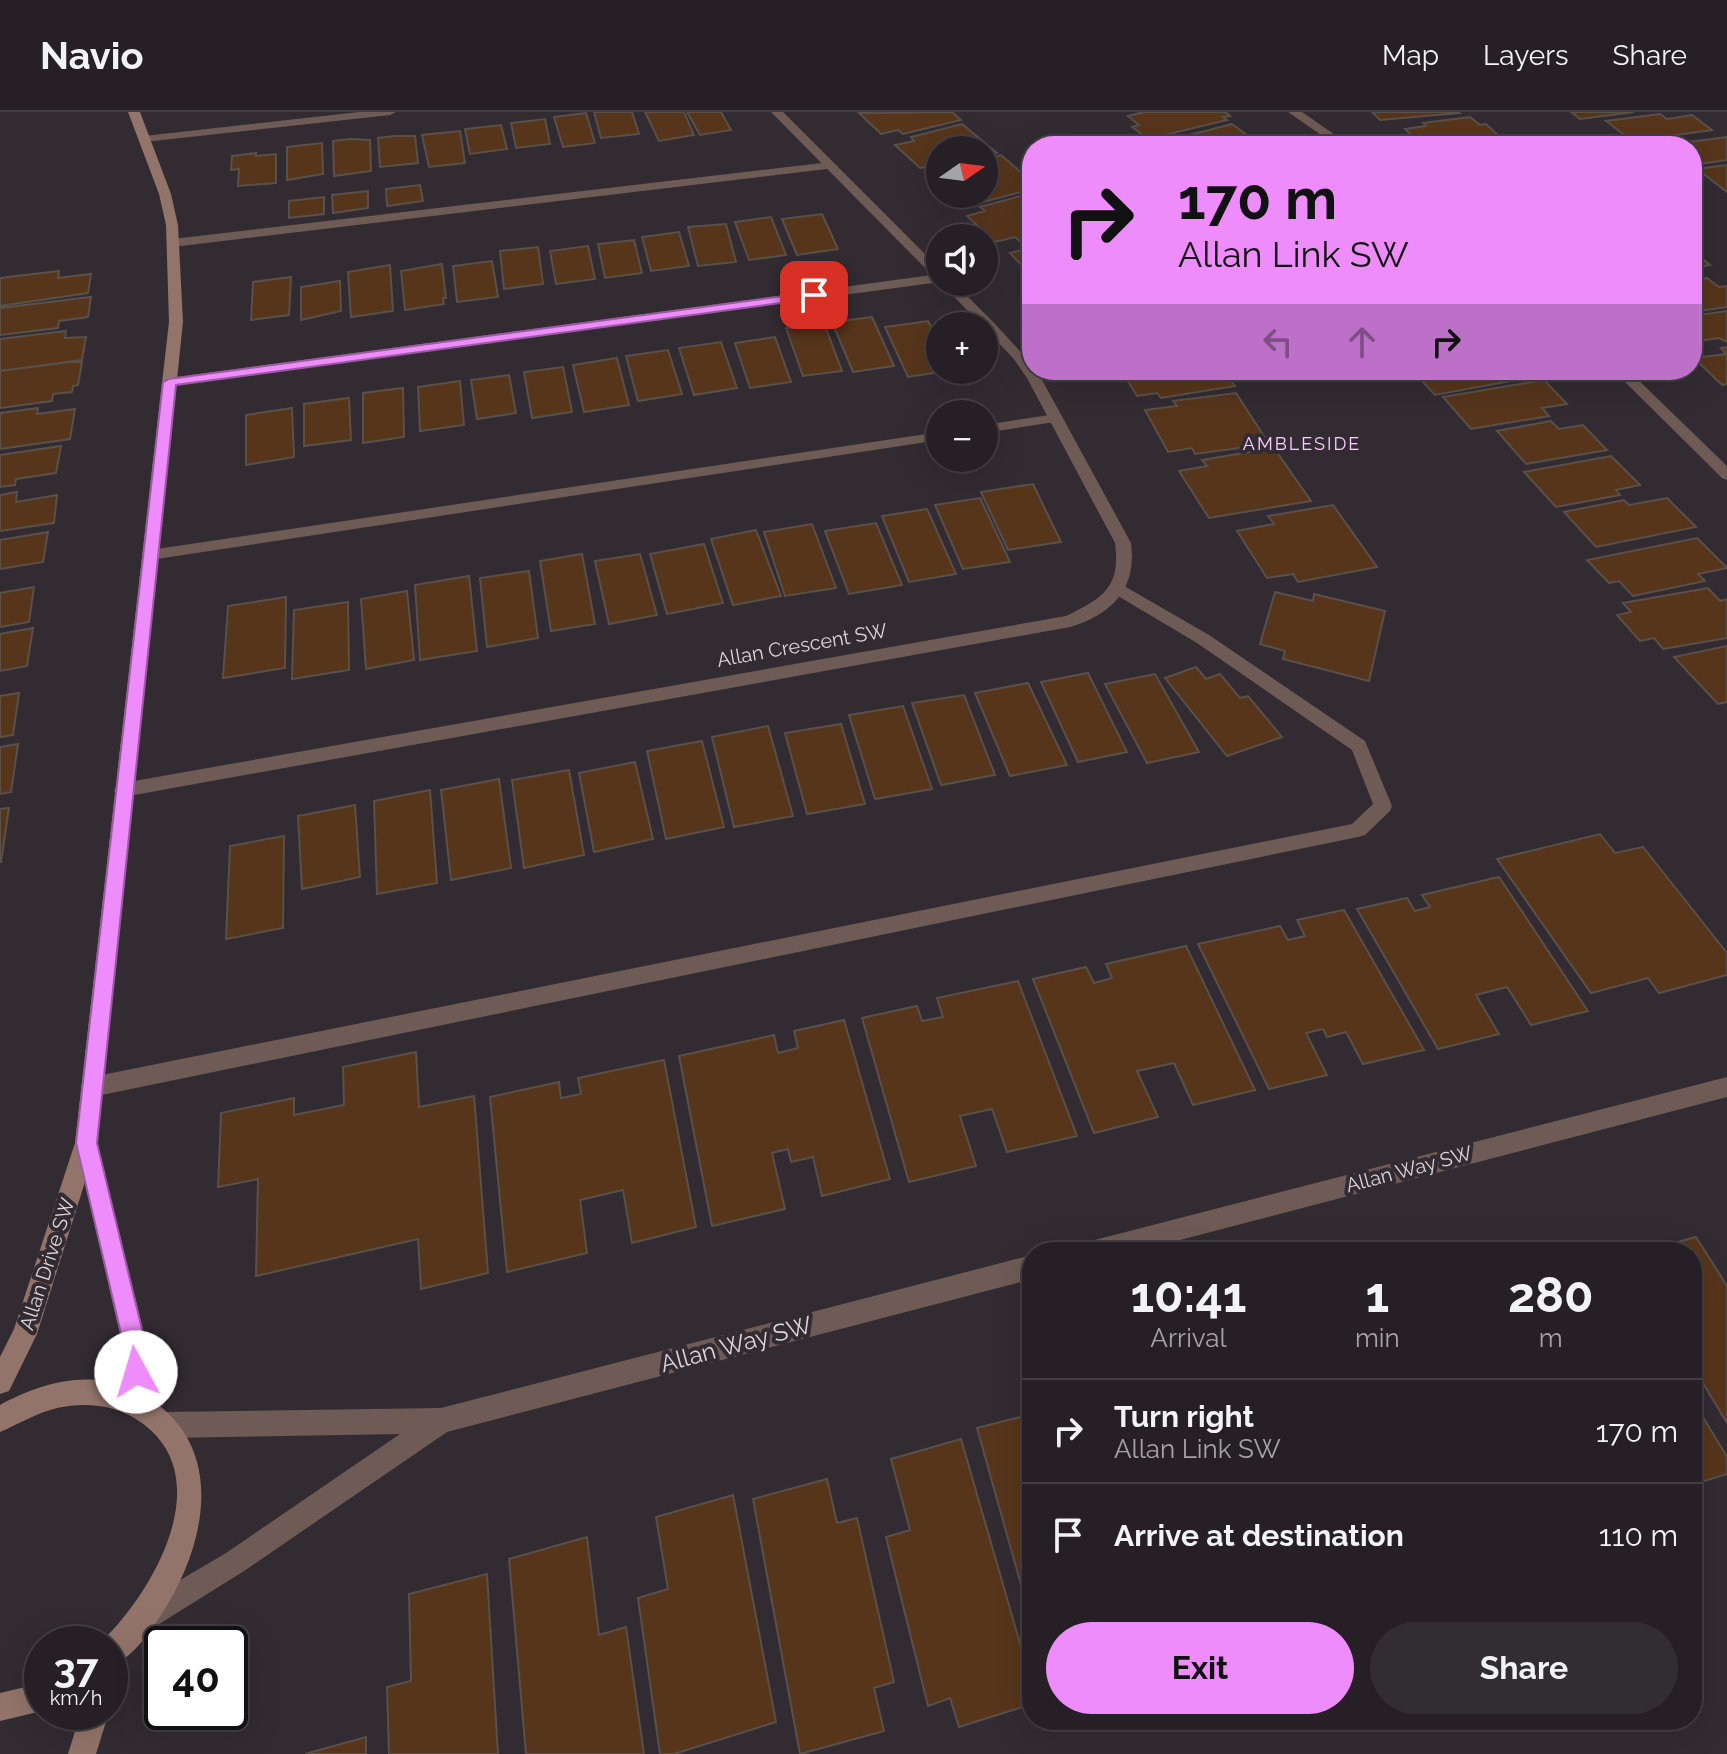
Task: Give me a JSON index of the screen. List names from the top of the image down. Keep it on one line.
{"streets":{"street":["Allan Crescent SW","Allan Way SW","Allan Drive SW"]},"crossings":[["Allan Crescent SW","Allan Drive SW"]],"districts":["AMBLESIDE"],"north":"right","page":{"header":"Navio","nav":["Map","Layers","Share"],"map_buttons":["+","−"],"turn":["170 m","Allan Link SW"],"eta":["10:41","Arrival","1","min","280","m"],"list":[{"name":"Turn right","note":"Allan Link SW","value":"170 m"},{"name":"Arrive at destination","value":"110 m"}],"buttons":["Exit","Share"],"speed":"37 km/h","limit":"40"}}
